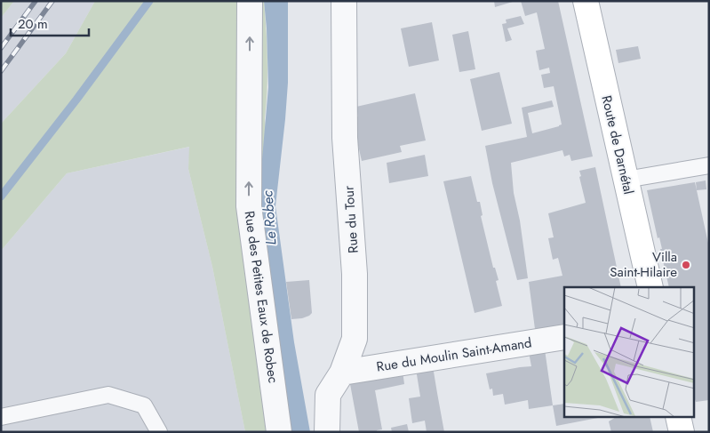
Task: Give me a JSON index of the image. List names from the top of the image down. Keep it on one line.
{"streets":{"street":["Route de Darnétal","Rue du Tour","Rue des Petites Eaux de Robec","Rue du Moulin Saint-Amand"]},"crossings":[["Rue du Tour","Rue du Moulin Saint-Amand"]],"one_way":["Rue des Petites Eaux de Robec"],"water":["Le Robec"],"places":["Villa Saint-Hilaire"],"scale_bar":"20 m"}
